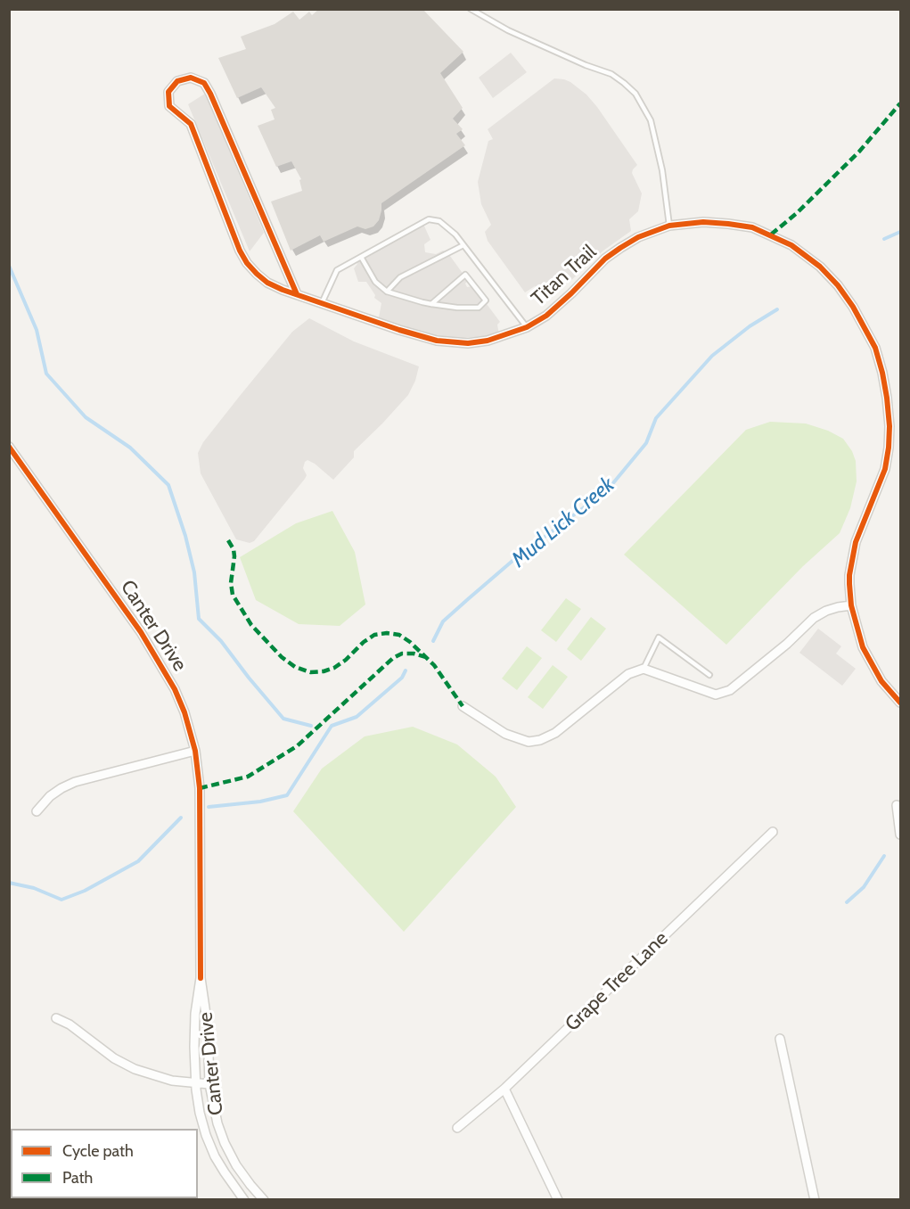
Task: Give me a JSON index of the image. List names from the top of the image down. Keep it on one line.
{"streets":{"street":["Titan Trail","Canter Drive","Grape Tree Lane"]},"water":["Mud Lick Creek"],"legend":["Cycle path","Path"]}
